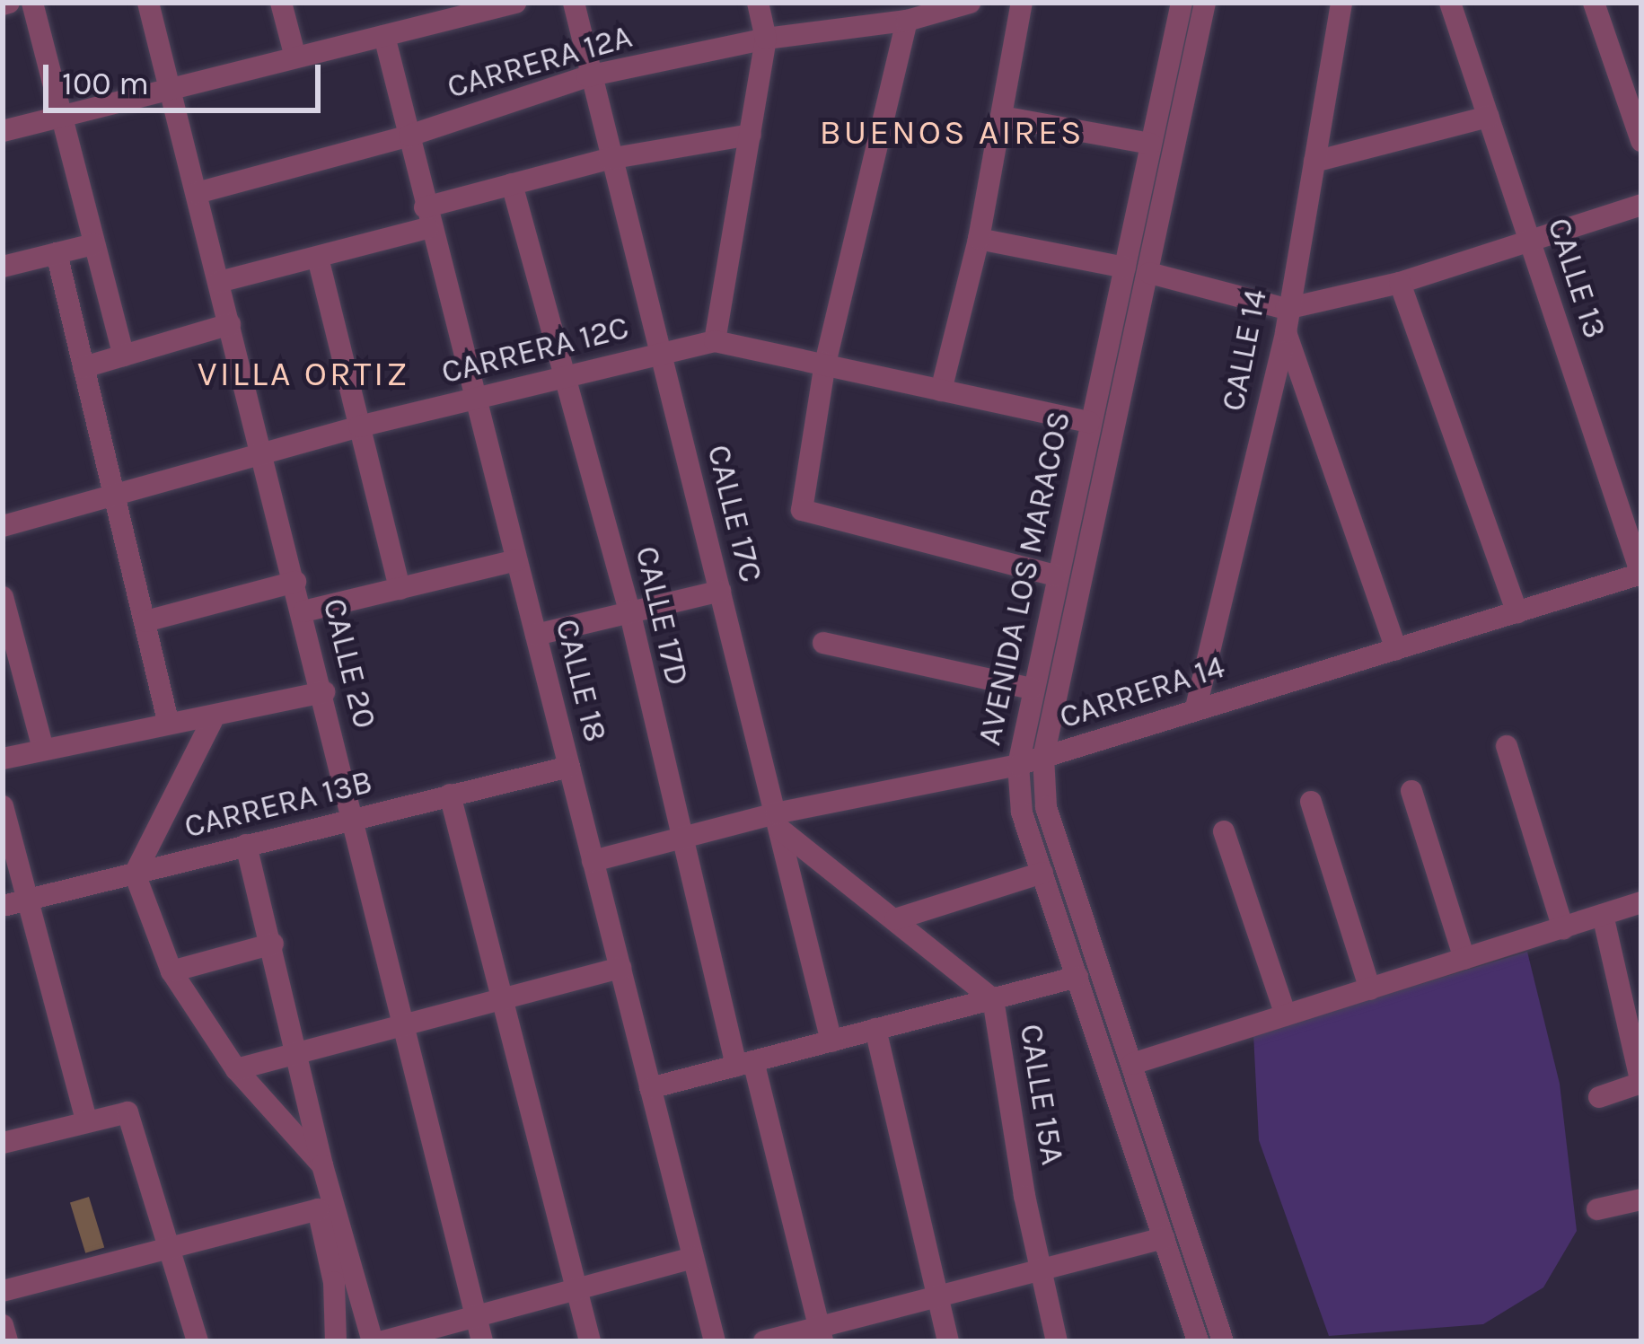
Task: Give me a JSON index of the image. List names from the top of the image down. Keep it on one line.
{"streets":{"street":["CARRERA 12A","CALLE 13","CARRERA 12C","CALLE 14","CALLE 17C","AVENIDA LOS MARACOS","CALLE 17D","CALLE 20","CALLE 18","CARRERA 14","CARRERA 13B","CALLE 15A"]},"crossings":[["CARRERA 12A","CALLE 17C"],["CARRERA 12A","CALLE 20"],["CARRERA 12A","CALLE 18"],["CALLE 13","CARRERA 14"],["CARRERA 12C","CALLE 17C"],["CARRERA 12C","AVENIDA LOS MARACOS"],["CARRERA 12C","CALLE 17D"],["CARRERA 12C","CALLE 20"],["CARRERA 12C","CALLE 18"],["CALLE 14","CARRERA 14"],["CALLE 17C","CARRERA 14"],["CALLE 17C","CALLE 15A"],["AVENIDA LOS MARACOS","CARRERA 14"],["CALLE 17D","CARRERA 14"],["CALLE 20","CARRERA 13B"],["CALLE 18","CARRERA 14"],["CALLE 18","CARRERA 13B"],["CARRERA 14","CALLE 15A"]],"districts":["BUENOS AIRES","VILLA ORTIZ"],"scale_bar":"100 m"}
